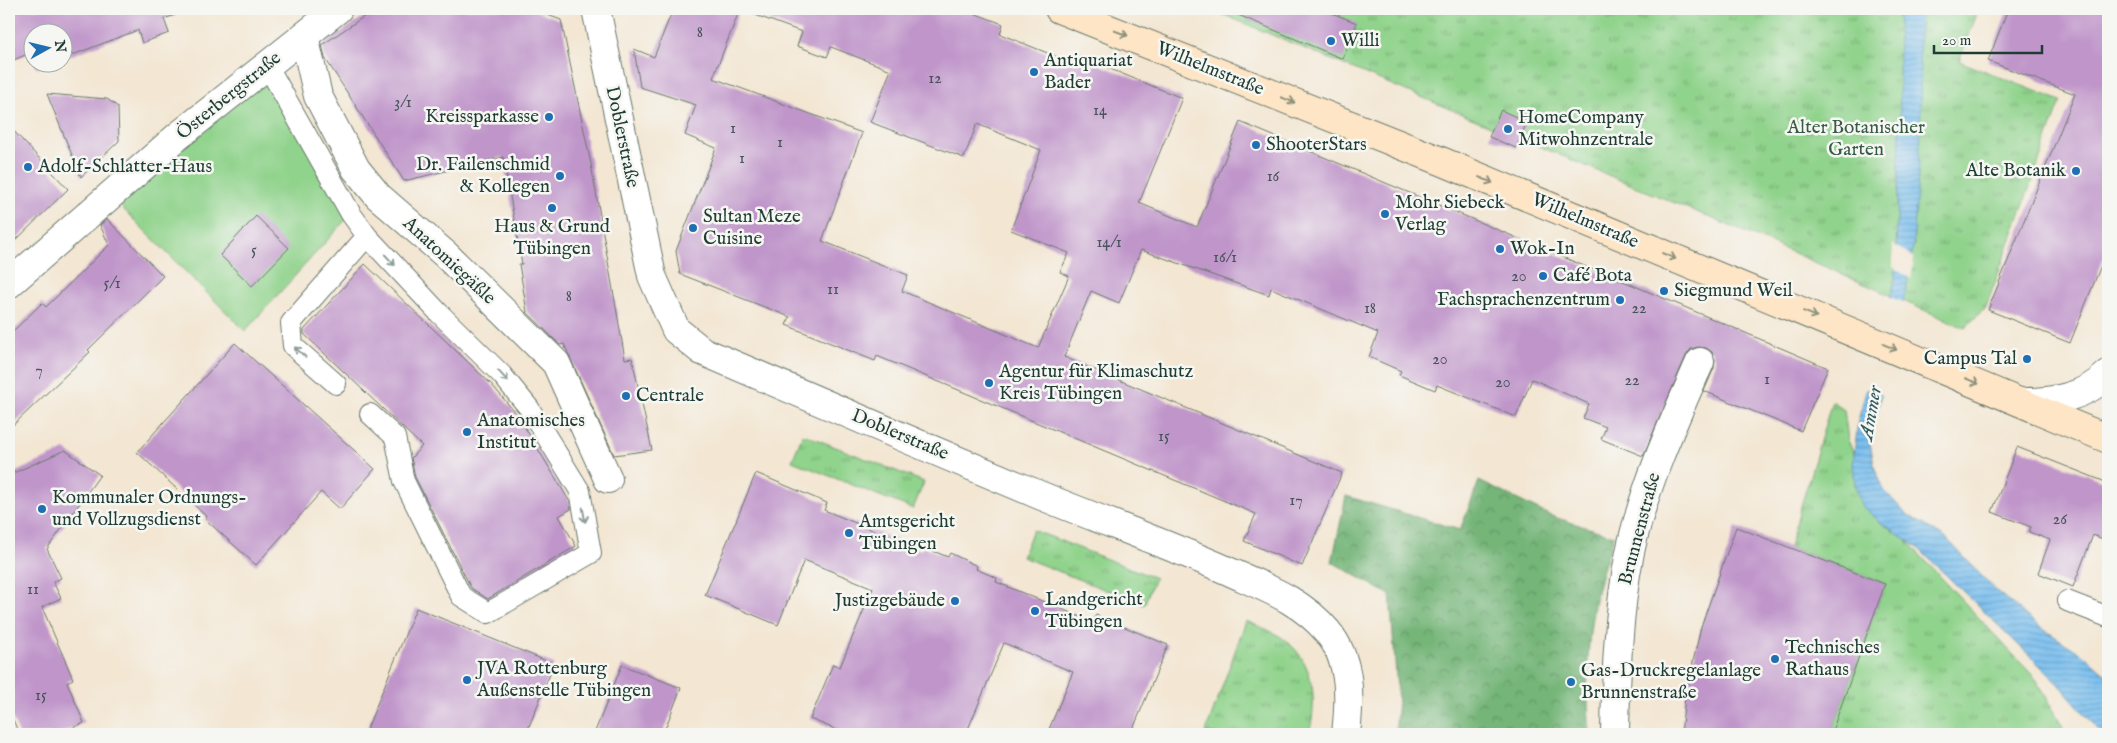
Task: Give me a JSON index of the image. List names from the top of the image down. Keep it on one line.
{"streets":{"main road":["Wilhelmstraße"],"street":["Österbergstraße","Doblerstraße","Anatomiegäßle","Brunnenstraße"]},"crossings":[["Österbergstraße","Anatomiegäßle"]],"one_way":["Wilhelmstraße"],"water":["Ammer"],"parks":["Alter Botanischer Garten"],"places":["Willi","Antiquariat Bader","Kreissparkasse","HomeCompany Mitwohnzentrale","ShooterStars","Adolf-Schlatter-Haus","Alte Botanik","Dr. Failenschmid & Kollegen","Haus & Grund Tübingen","Mohr Siebeck Verlag","Sultan Meze Cuisine","Wok-In","Café Bota","Siegmund Weil","Fachsprachenzentrum","Campus Tal","Agentur für Klimaschutz Kreis Tübingen","Centrale","Anatomisches Institut","Kommunaler Ordnungs- und Vollzugsdienst","Amtsgericht Tübingen","Justizgebäude","Landgericht Tübingen","Technisches Rathaus","JVA Rottenburg Außenstelle Tübingen","Gas-Druckregelanlage Brunnenstraße"],"house_numbers":["8","12","3/1","14","1","1","1","16","14/1","5","16/1","20","5/1","11","8","18","22","20","7","1","22","20","15","17","26","11","15"],"scale_bar":"20 m","north":"right"}
